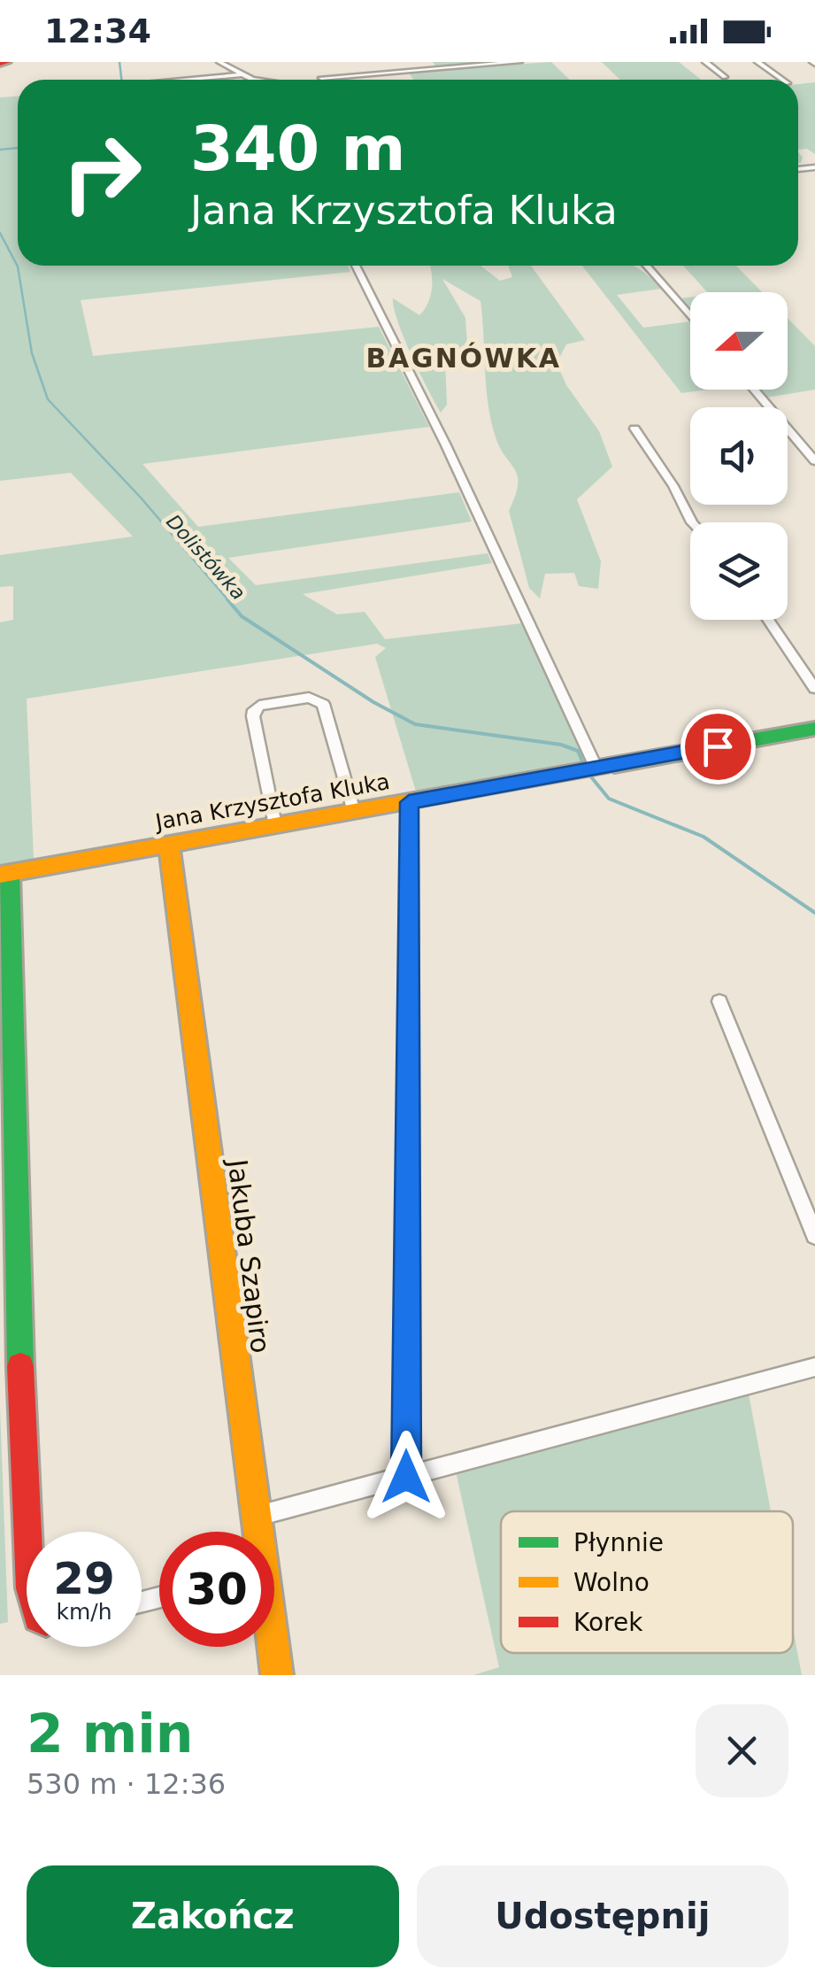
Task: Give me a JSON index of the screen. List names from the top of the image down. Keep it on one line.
{"streets":{"street":["Jana Krzysztofa Kluka","Jakuba Szapiro"]},"crossings":[["Jana Krzysztofa Kluka","Jakuba Szapiro"]],"districts":["BAGNÓWKA"],"water":["Dolistówka"],"legend":["Płynnie","Wolno","Korek"],"north":"left","page":{"status":"12:34","turn":["340 m","Jana Krzysztofa Kluka"],"speed":"29 km/h","limit":"30","heading":["2 min","530 m · 12:36"],"buttons":["Zakończ","Udostępnij"]}}
